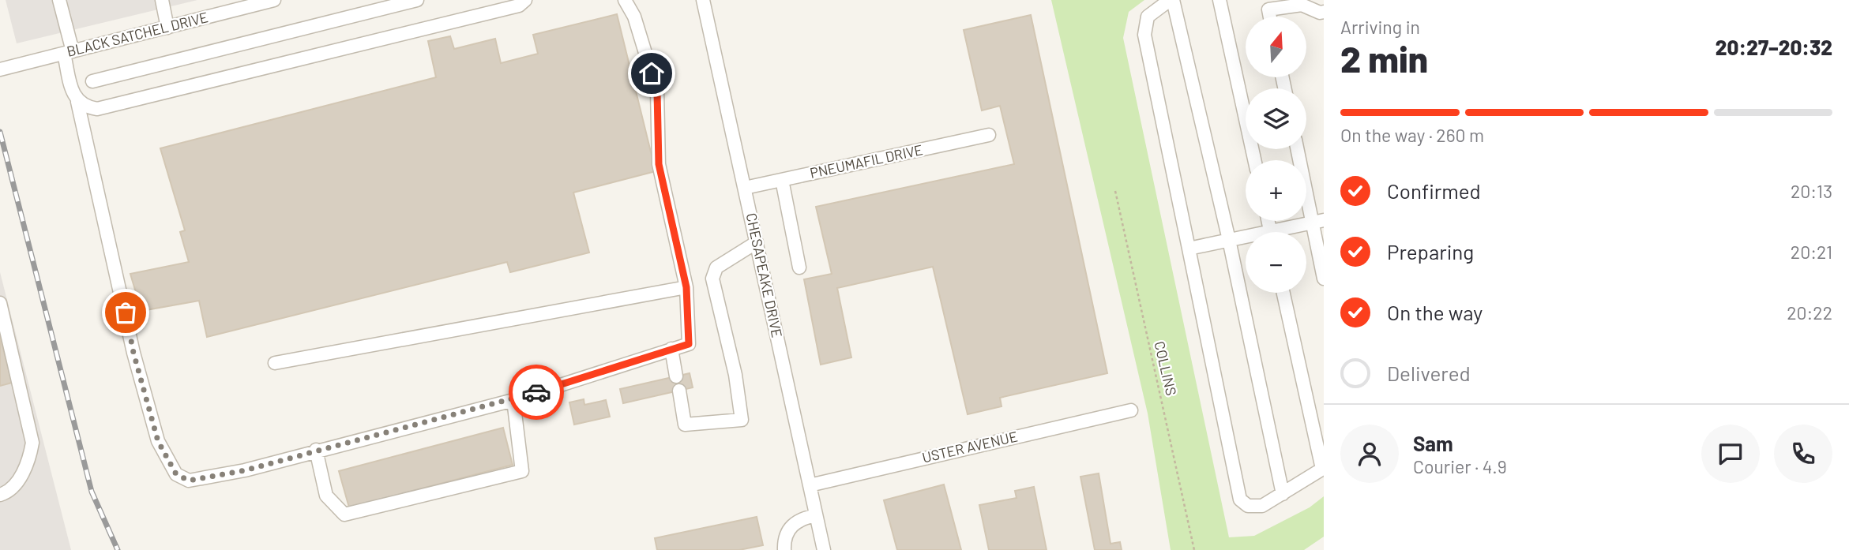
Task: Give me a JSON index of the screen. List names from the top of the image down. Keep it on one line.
{"streets":{"street":["BLACK SATCHEL DRIVE","PNEUMAFIL DRIVE","CHESAPEAKE DRIVE","USTER AVENUE"],"path":["COLLINS"]},"crossings":[["PNEUMAFIL DRIVE","CHESAPEAKE DRIVE"],["CHESAPEAKE DRIVE","USTER AVENUE"]],"north":"top","page":{"heading":["2 min","Arriving in","20:27–20:32"],"panel":["Sam","Courier · 4.9"],"map_buttons":["+","−"],"bar":"On the way · 260 m","list":[["Confirmed","20:13"],["Preparing","20:21"],["On the way","20:22"],"Delivered"]}}
